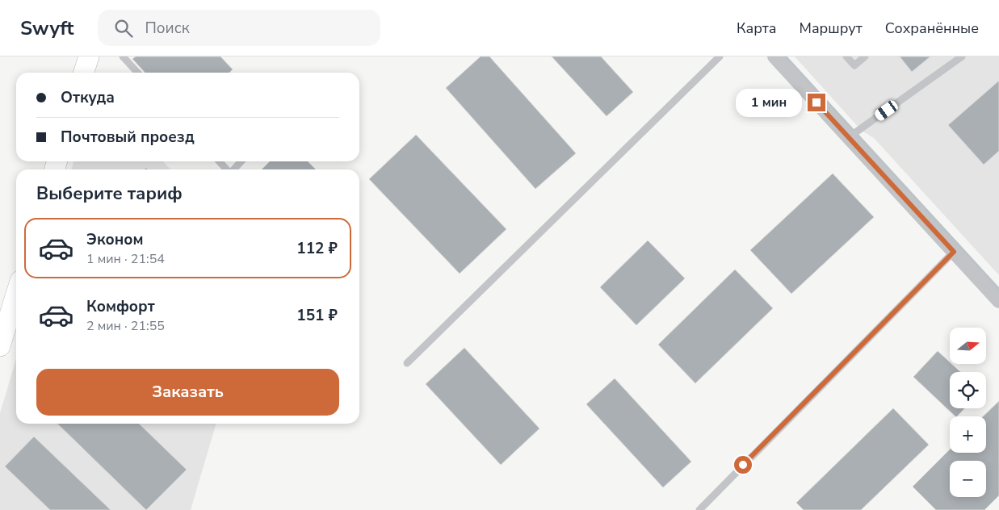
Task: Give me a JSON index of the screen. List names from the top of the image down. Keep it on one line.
{"north":"right","page":{"header":"Swyft","search":"Поиск","nav":["Карта","Маршрут","Сохранённые"],"banner":["Откуда","Почтовый проезд"],"bubble":"1 мин","heading":"Выберите тариф","list":[{"name":"Эконом","note":"1 мин · 21:54","value":"112 ₽"},{"name":"Комфорт","note":"2 мин · 21:55","value":"151 ₽"}],"map_buttons":["+","−"],"buttons":"Заказать"}}
